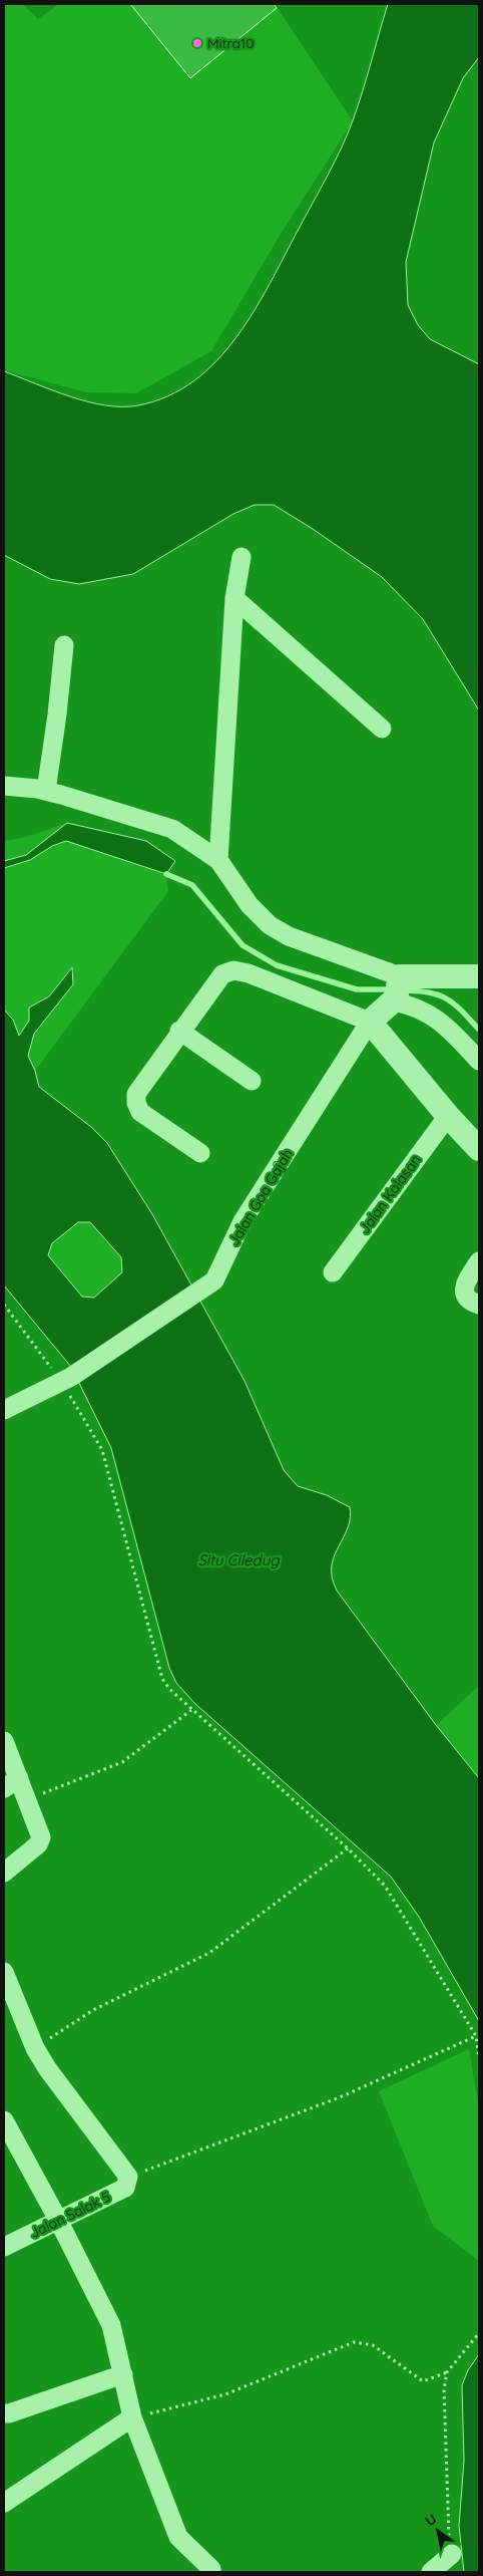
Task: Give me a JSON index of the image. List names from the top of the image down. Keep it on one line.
{"streets":{"street":["Jalan Kalasan","Jalan Goa Gajah","Jalan Salak 5"]},"water":["Situ Ciledug"],"places":["Mitra10"],"north":"top left"}
